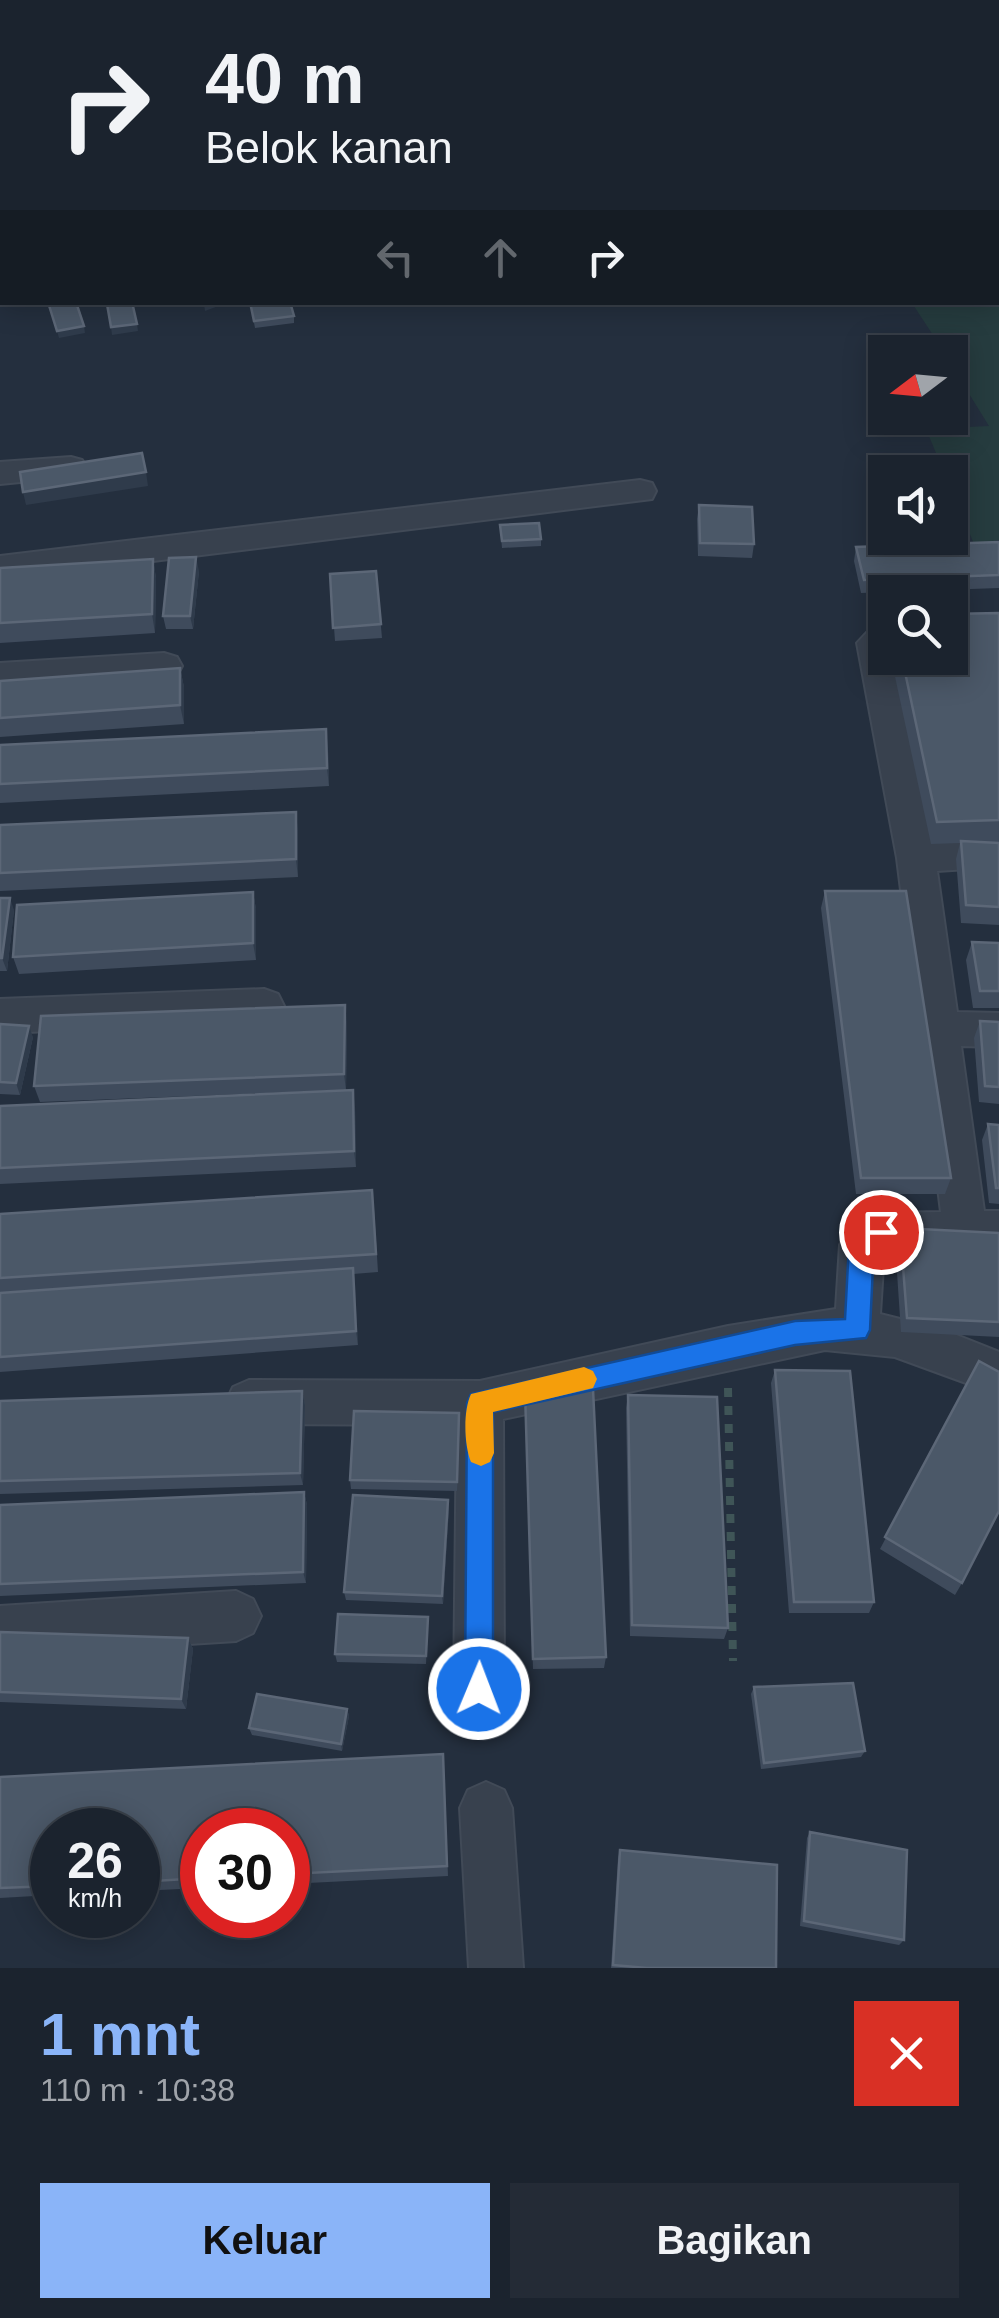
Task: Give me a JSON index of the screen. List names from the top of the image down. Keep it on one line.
{"north":"left","page":{"turn":["40 m","Belok kanan"],"speed":"26 km/h","limit":"30","heading":["1 mnt","110 m · 10:38"],"buttons":["Keluar","Bagikan"]}}
